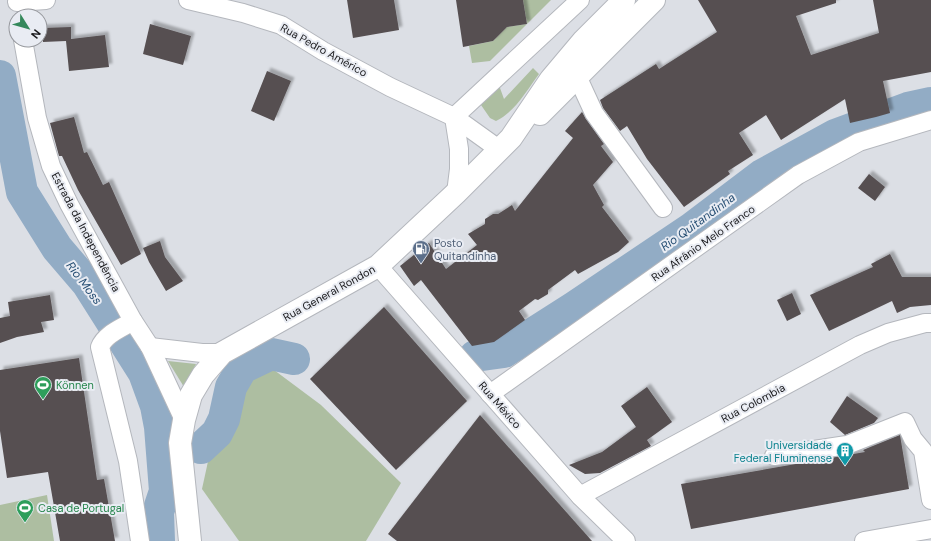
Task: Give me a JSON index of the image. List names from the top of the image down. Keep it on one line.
{"streets":{"main road":["Rua General Rondon"],"street":["Rua Pedro Américo","Estrada da Independência","Rua Afrânio Melo Franco","Rua Colombia","Rua México"]},"crossings":[["Rua Pedro Américo","Rua General Rondon"],["Estrada da Independência","Rua General Rondon"],["Rua Afrânio Melo Franco","Rua México"],["Rua General Rondon","Rua México"],["Rua Colombia","Rua México"]],"water":["Rio Quitandinha","Rio Moss"],"places":{"fuel station":["Posto Quitandinha"],"sports":["Können","Casa de Portugal"],"building":["Universidade Federal Fluminense"]},"north":"bottom right"}
